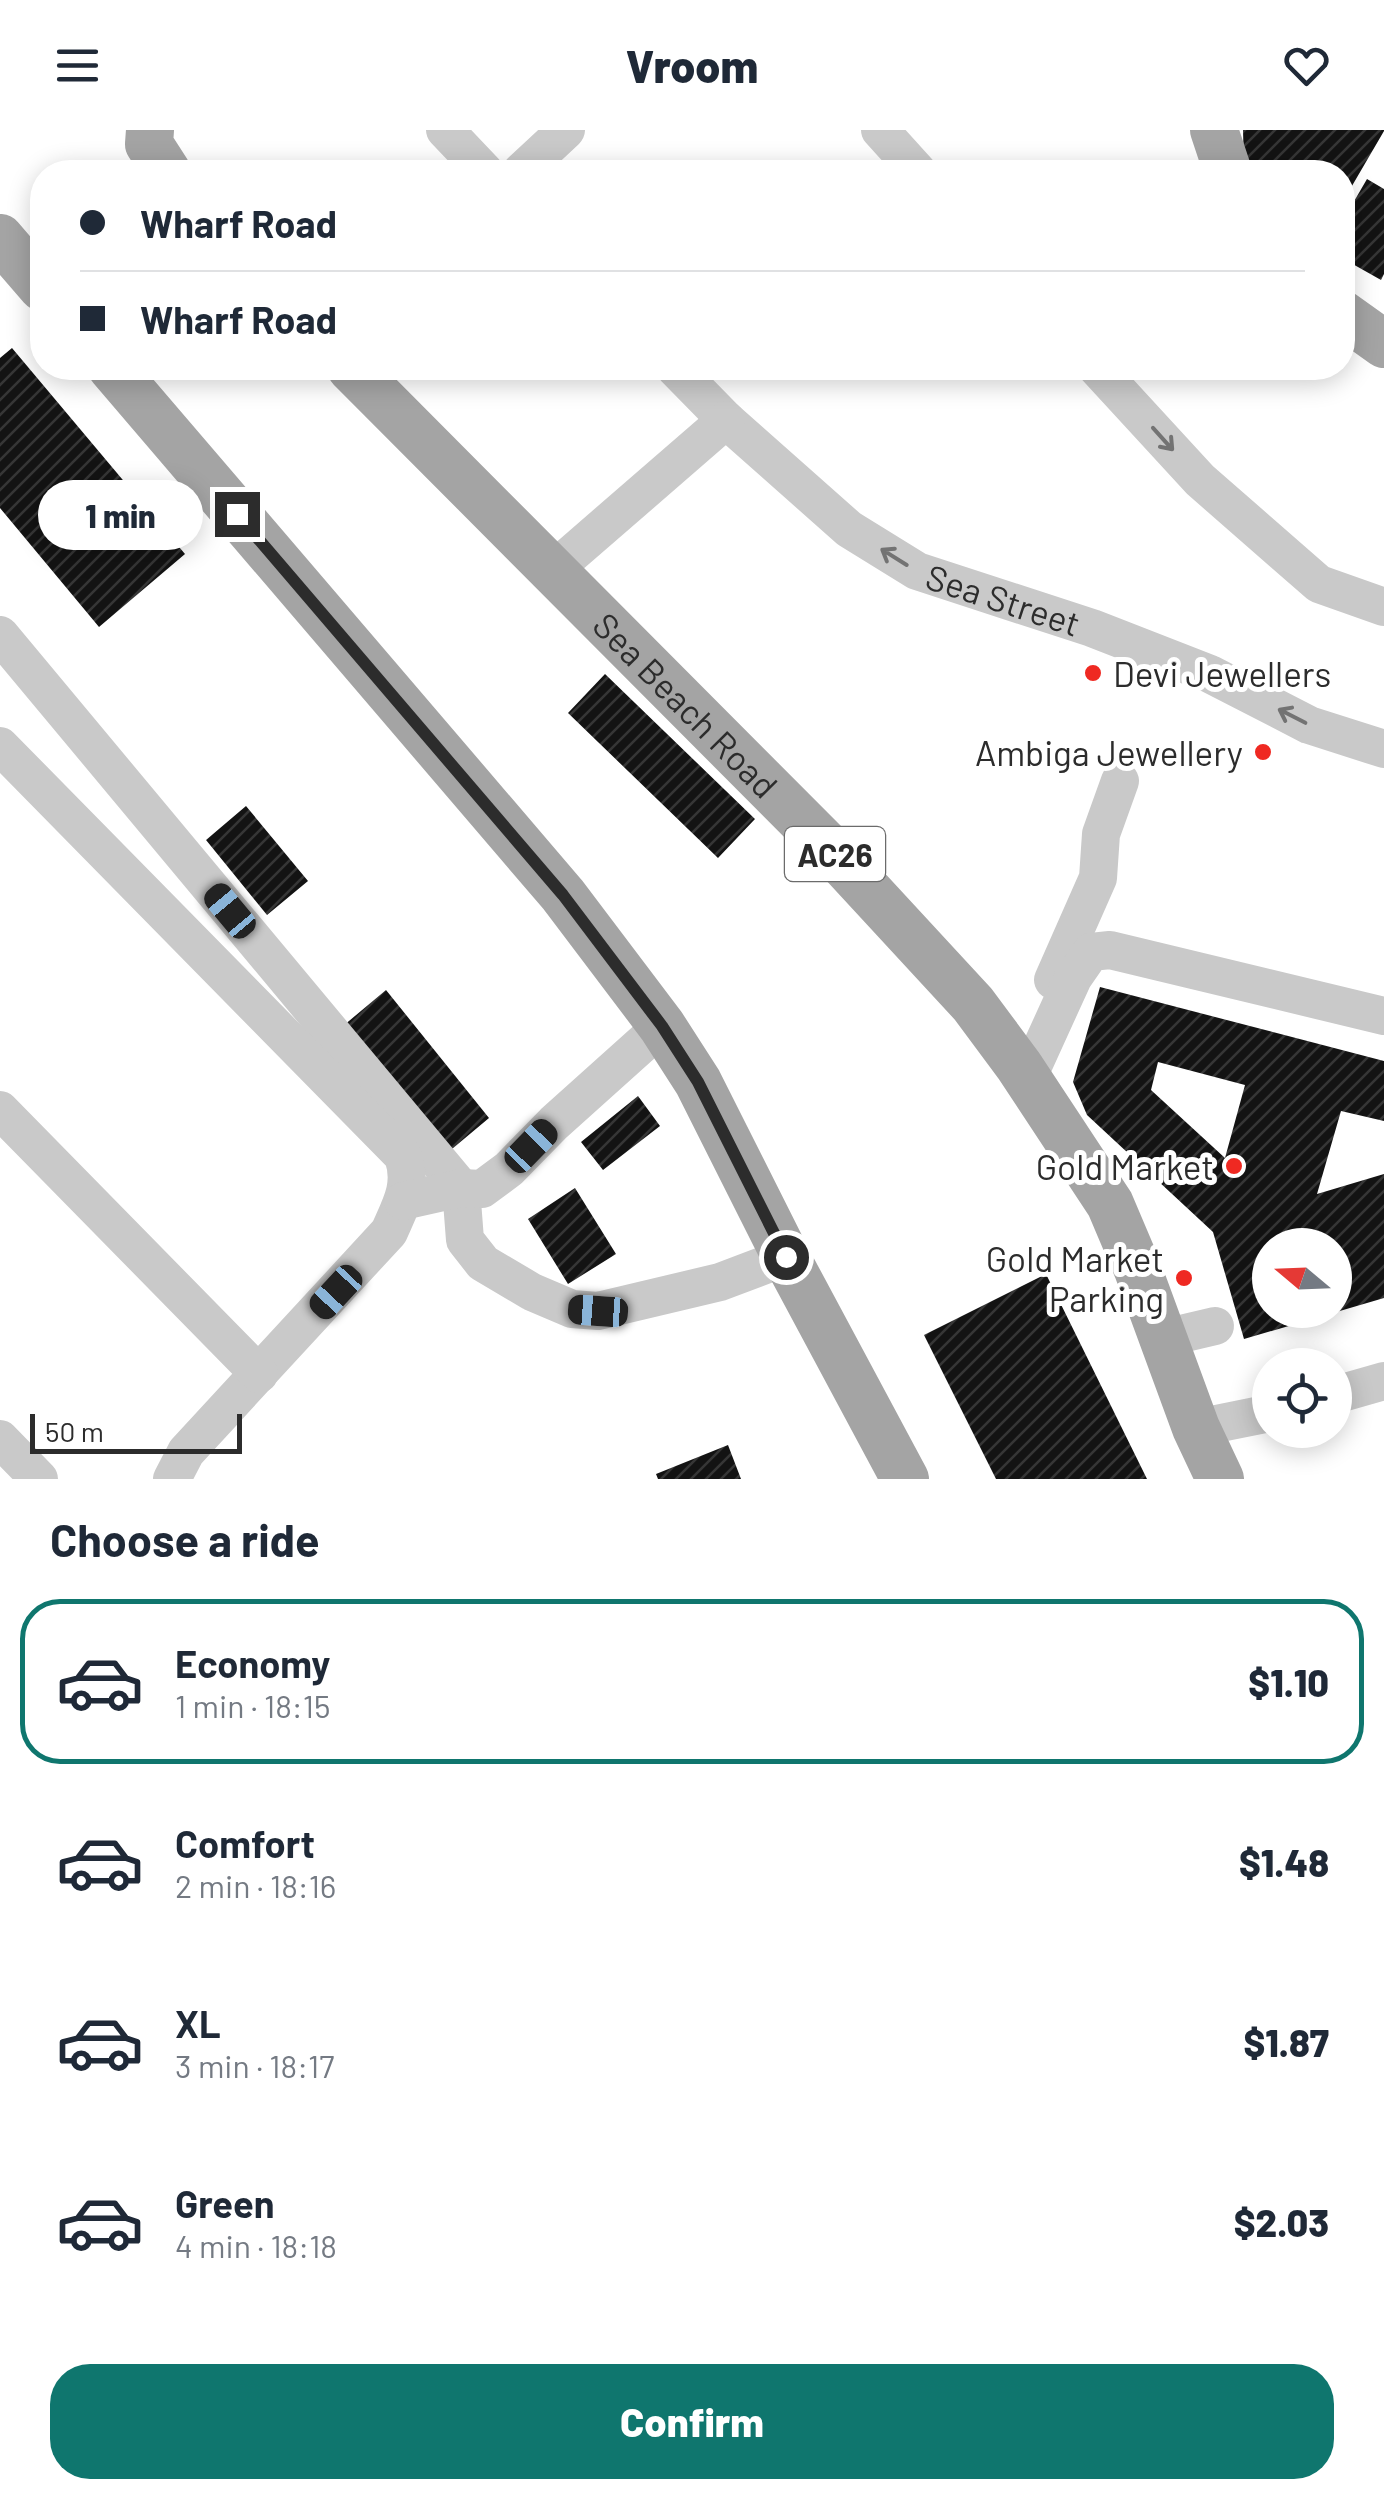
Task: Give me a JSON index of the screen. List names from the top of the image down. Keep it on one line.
{"streets":{"main road":["Sea Beach Road","AC26"],"street":["Sea Street"]},"places":["Devi Jewellers","Ambiga Jewellery","Gold Market","Gold Market Parking"],"scale_bar":"50 m","north":"left","page":{"header":"Vroom","banner":["Wharf Road","Wharf Road"],"bubble":"1 min","scale":"50 m","heading":"Choose a ride","list":[{"name":"Economy","note":"1 min · 18:15","value":"$1.10"},{"name":"Comfort","note":"2 min · 18:16","value":"$1.48"},{"name":"XL","note":"3 min · 18:17","value":"$1.87"},{"name":"Green","note":"4 min · 18:18","value":"$2.03"}],"buttons":"Confirm"}}
